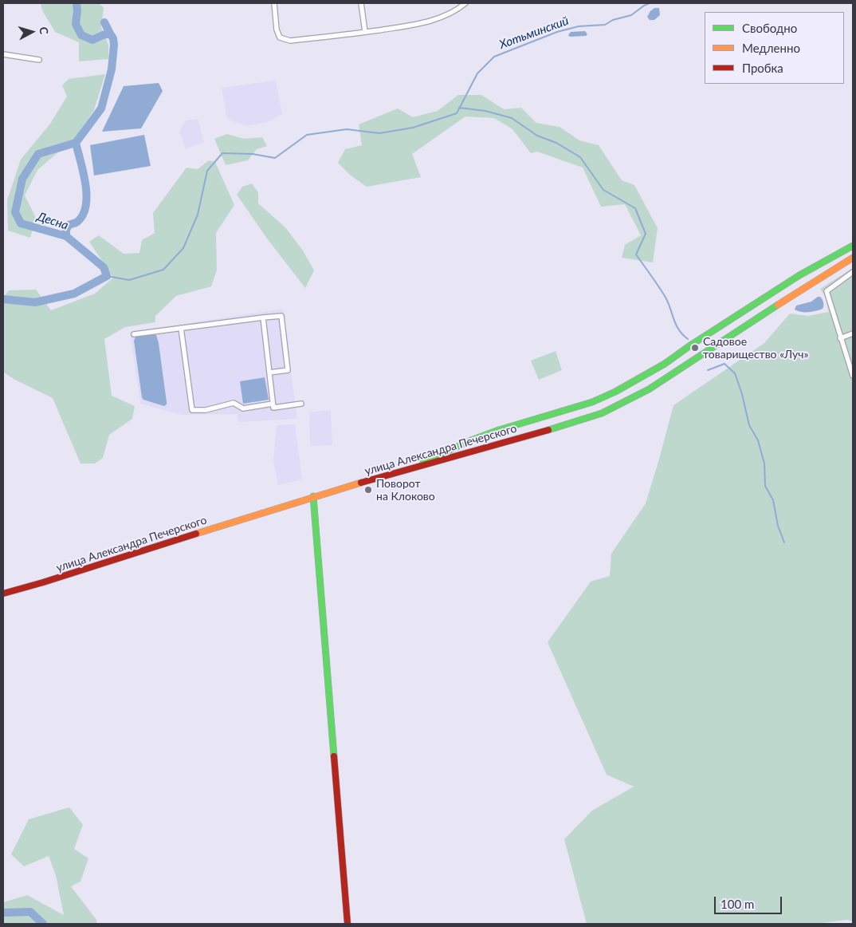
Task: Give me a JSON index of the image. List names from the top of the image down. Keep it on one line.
{"streets":{"street":["улица Александра Печерского"]},"water":["Хотьминский","Десна"],"places":["Садовое товарищество «Луч»","Поворот на Клоково"],"legend":["Свободно","Медленно","Пробка"],"scale_bar":"100 m","north":"right"}
